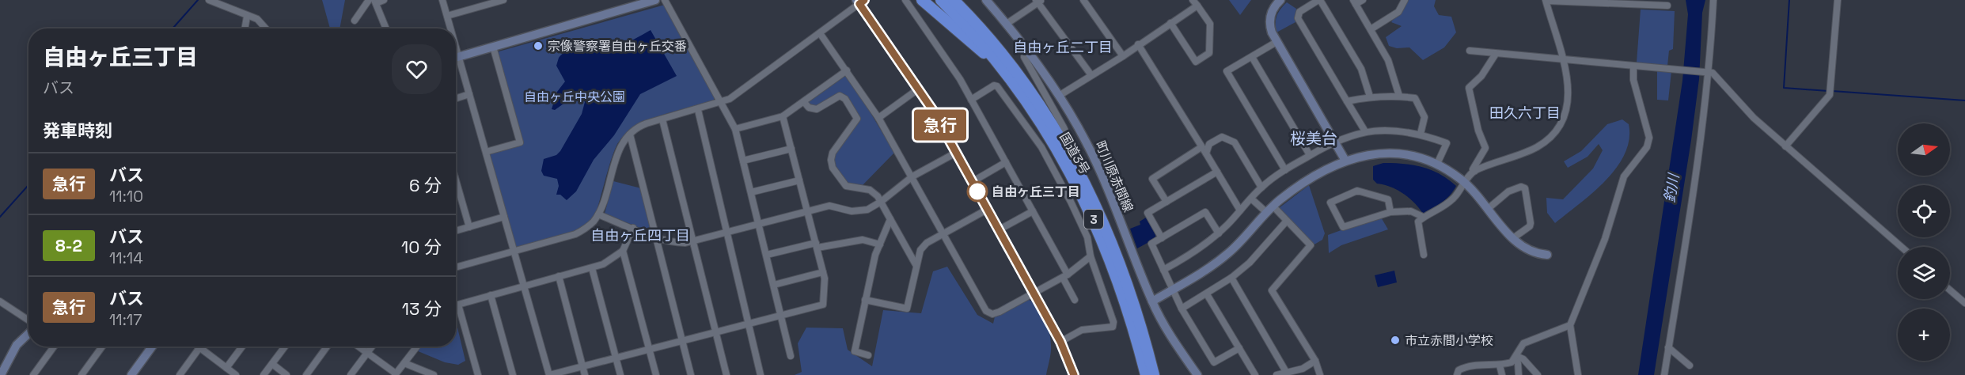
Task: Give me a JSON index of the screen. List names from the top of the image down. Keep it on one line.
{"streets":{"highway":["国道3号","3"],"street":["町川原赤間線"]},"districts":["自由ヶ丘二丁目","田久六丁目","桜美台","自由ヶ丘四丁目"],"water":["釣川"],"parks":["自由ヶ丘中央公園"],"places":["宗像警察署自由ヶ丘交番","自由ヶ丘三丁目","市立赤間小学校"],"lines":["bus line 急行"],"north":"right","page":{"on_map":"急行","heading":[["自由ヶ丘三丁目","バス"],"発車時刻"],"map_buttons":"+","list":[{"mark":"急行","name":"バス","note":"11:10","value":"6 分"},{"mark":"8-2","name":"バス","note":"11:14","value":"10 分"},{"mark":"急行","name":"バス","note":"11:17","value":"13 分"}]}}
